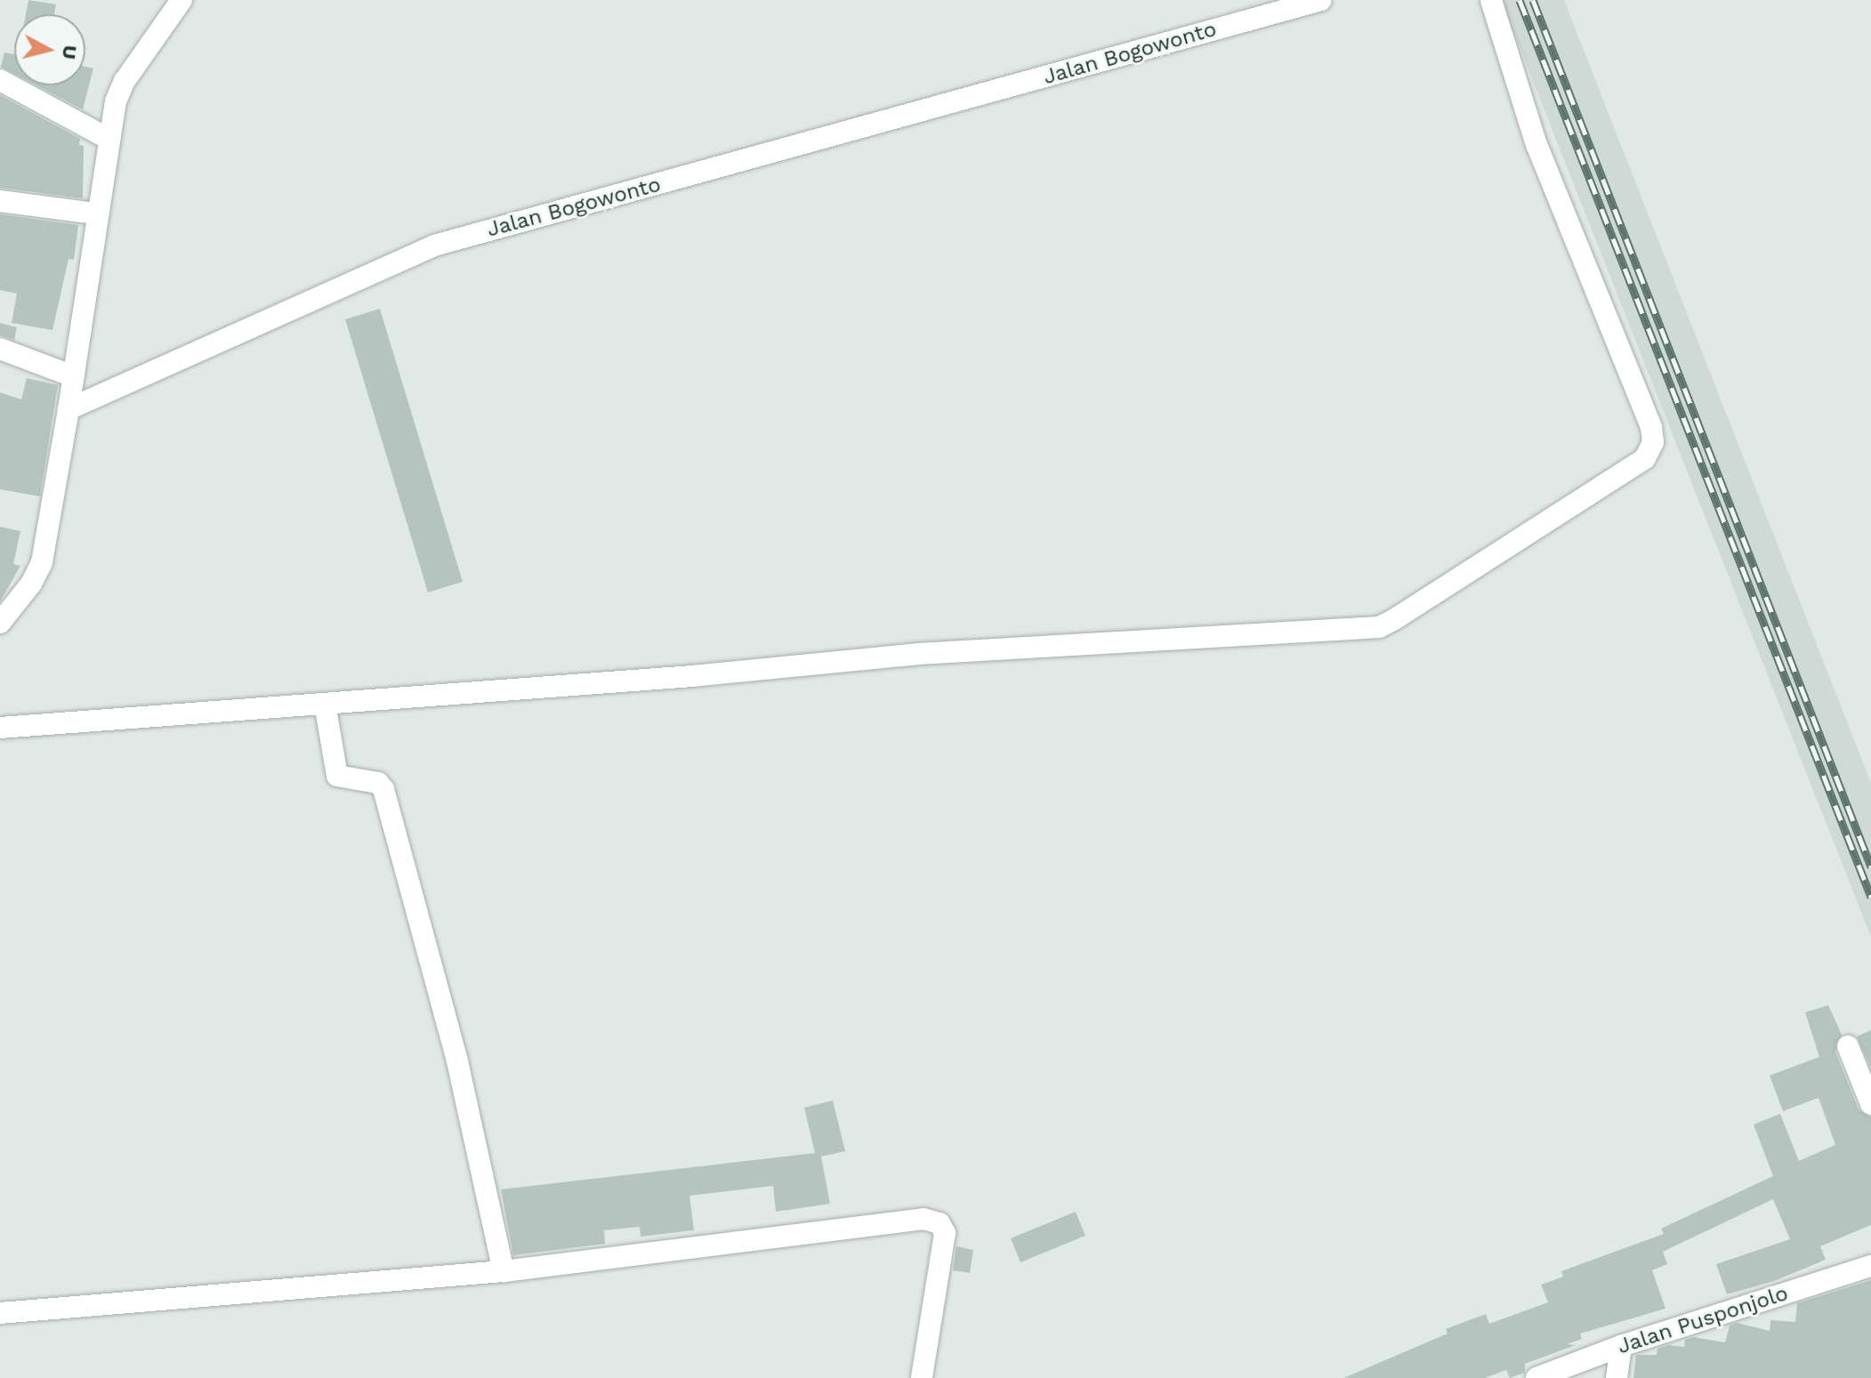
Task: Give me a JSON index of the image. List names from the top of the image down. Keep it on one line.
{"streets":{"street":["Jalan Bogowonto","Jalan Pusponjolo"]},"north":"right"}
